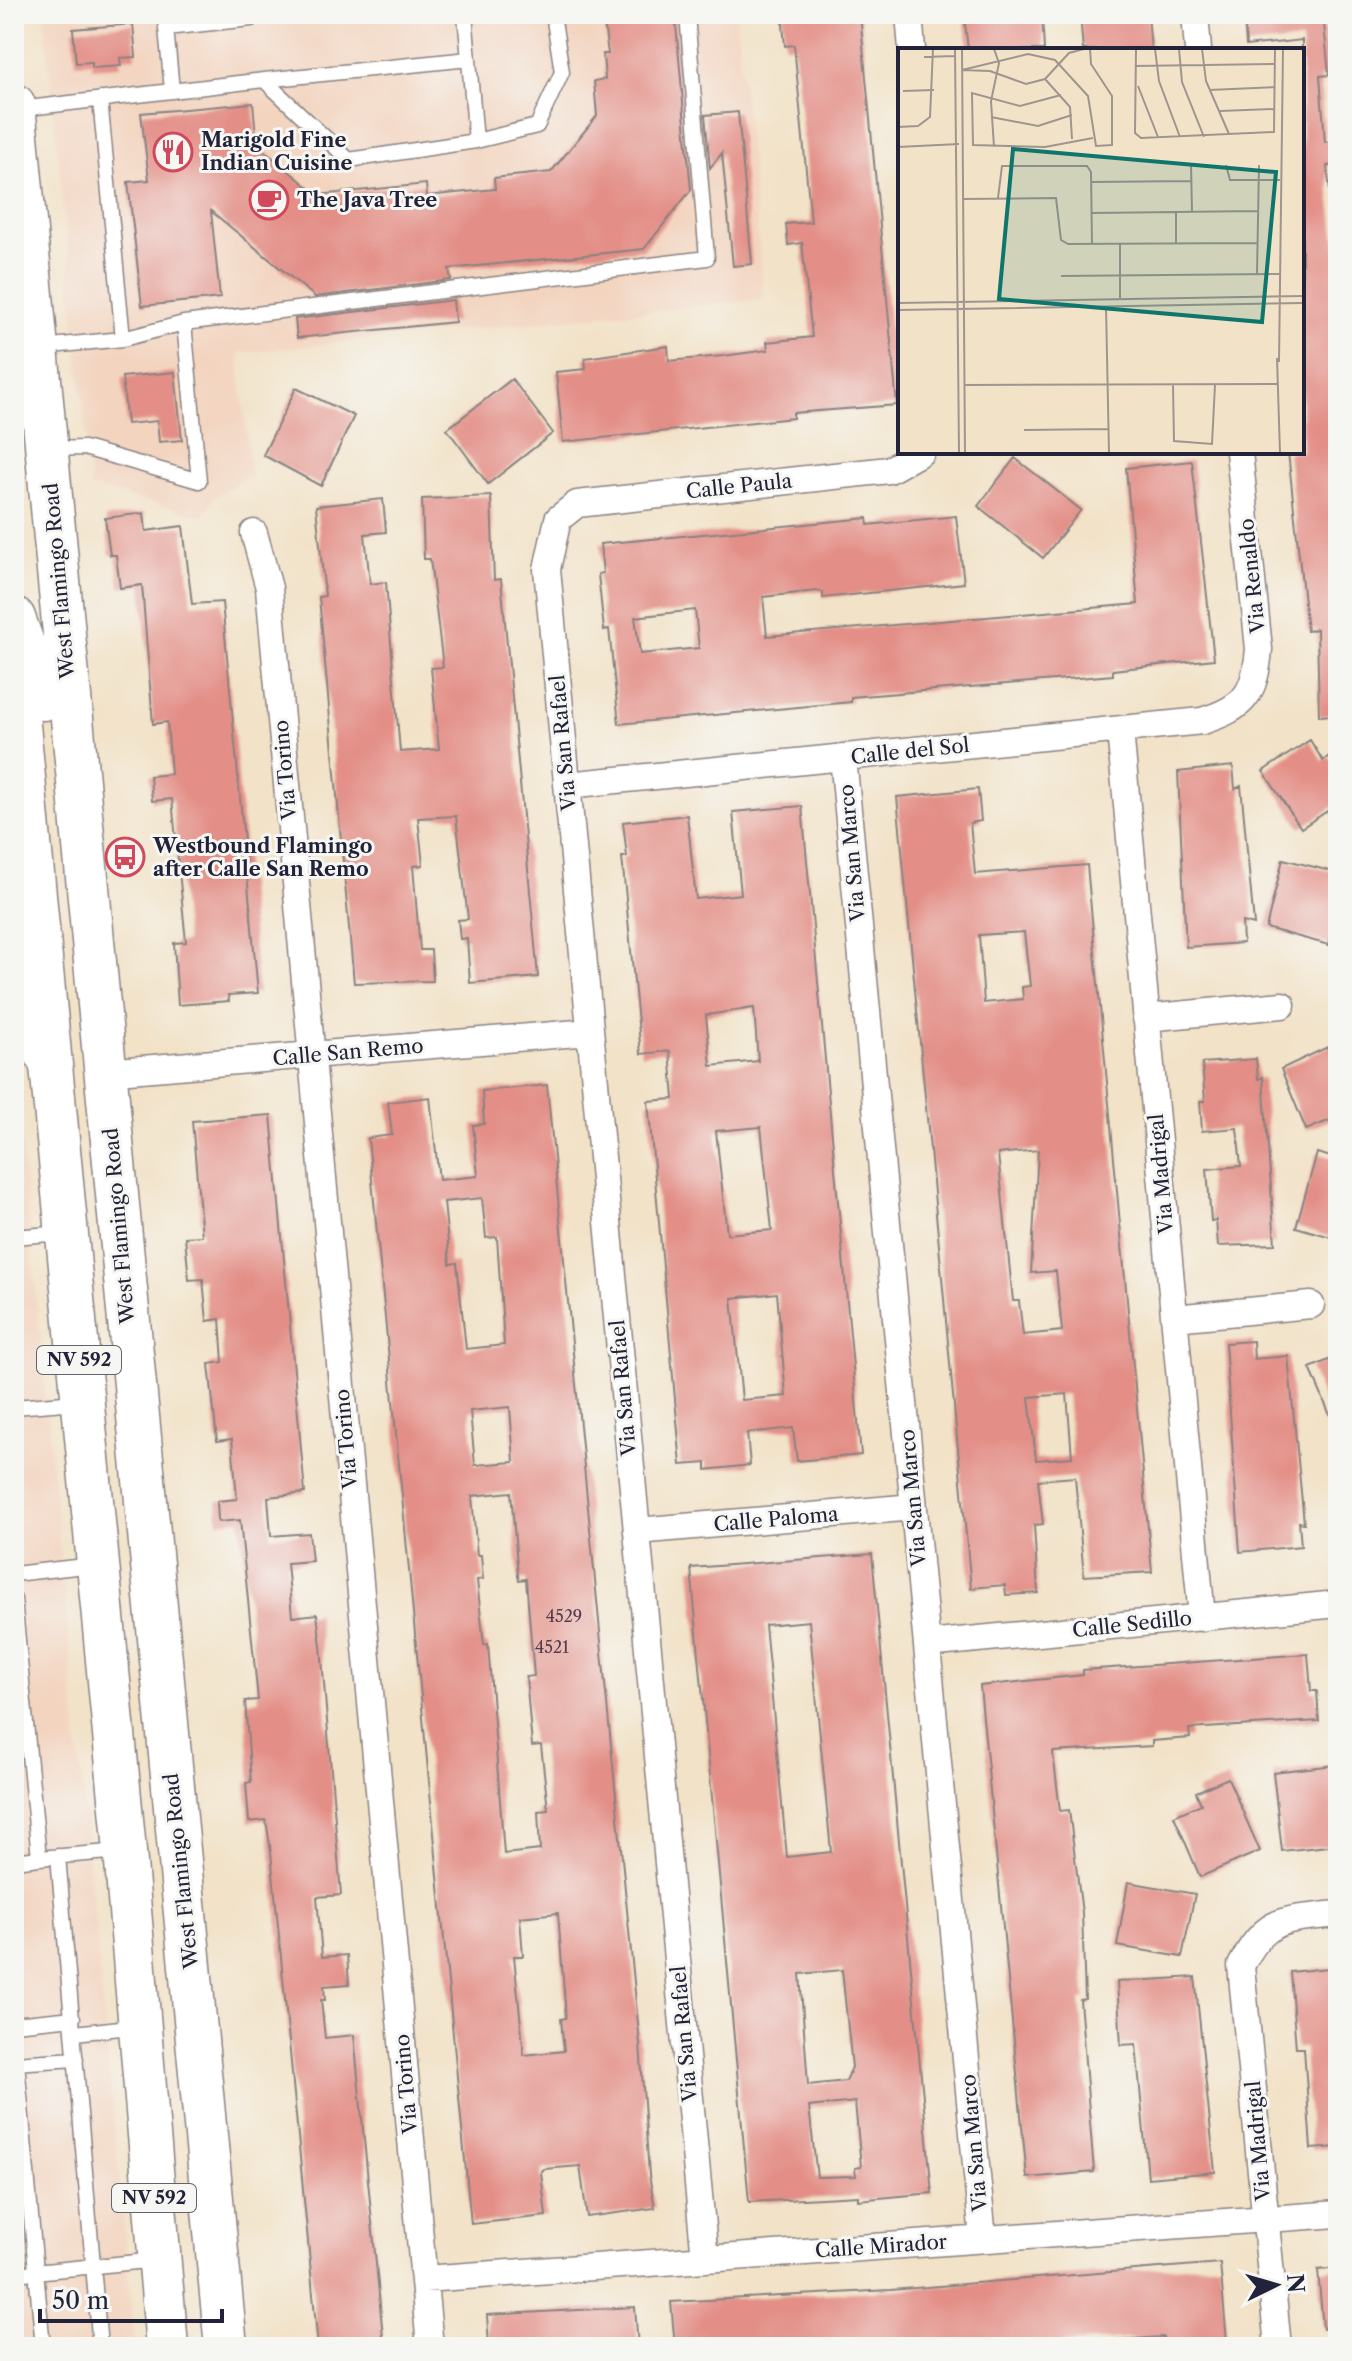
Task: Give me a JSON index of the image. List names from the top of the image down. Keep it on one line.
{"streets":{"main road":["West Flamingo Road","NV 592"],"street":["Calle Paula","Via Renaldo","Via San Rafael","Calle del Sol","Via Torino","Via San Marco","Calle San Remo","Via Madrigal","Calle Paloma","Calle Sedillo","Calle Mirador"]},"crossings":[["Calle Paula","Via San Rafael"],["Via Renaldo","Calle del Sol"],["West Flamingo Road","Calle San Remo"],["Via San Rafael","Calle del Sol"],["Via San Rafael","Calle San Remo"],["Via San Rafael","Calle Paloma"],["Via San Rafael","Calle Mirador"],["Calle del Sol","Via San Marco"],["Calle del Sol","Via Madrigal"],["Via Torino","Calle San Remo"],["Via Torino","Calle Mirador"],["Via San Marco","Calle Paloma"],["Via San Marco","Calle Sedillo"],["Via San Marco","Calle Mirador"],["Via Madrigal","Calle Sedillo"],["Via Madrigal","Calle Mirador"]],"places":{"restaurant":["Marigold Fine Indian Cuisine"],"cafe":["The Java Tree"],"bus stop":["Westbound Flamingo after Calle San Remo"]},"house_numbers":["4529","4521"],"scale_bar":"50 m","north":"right"}
